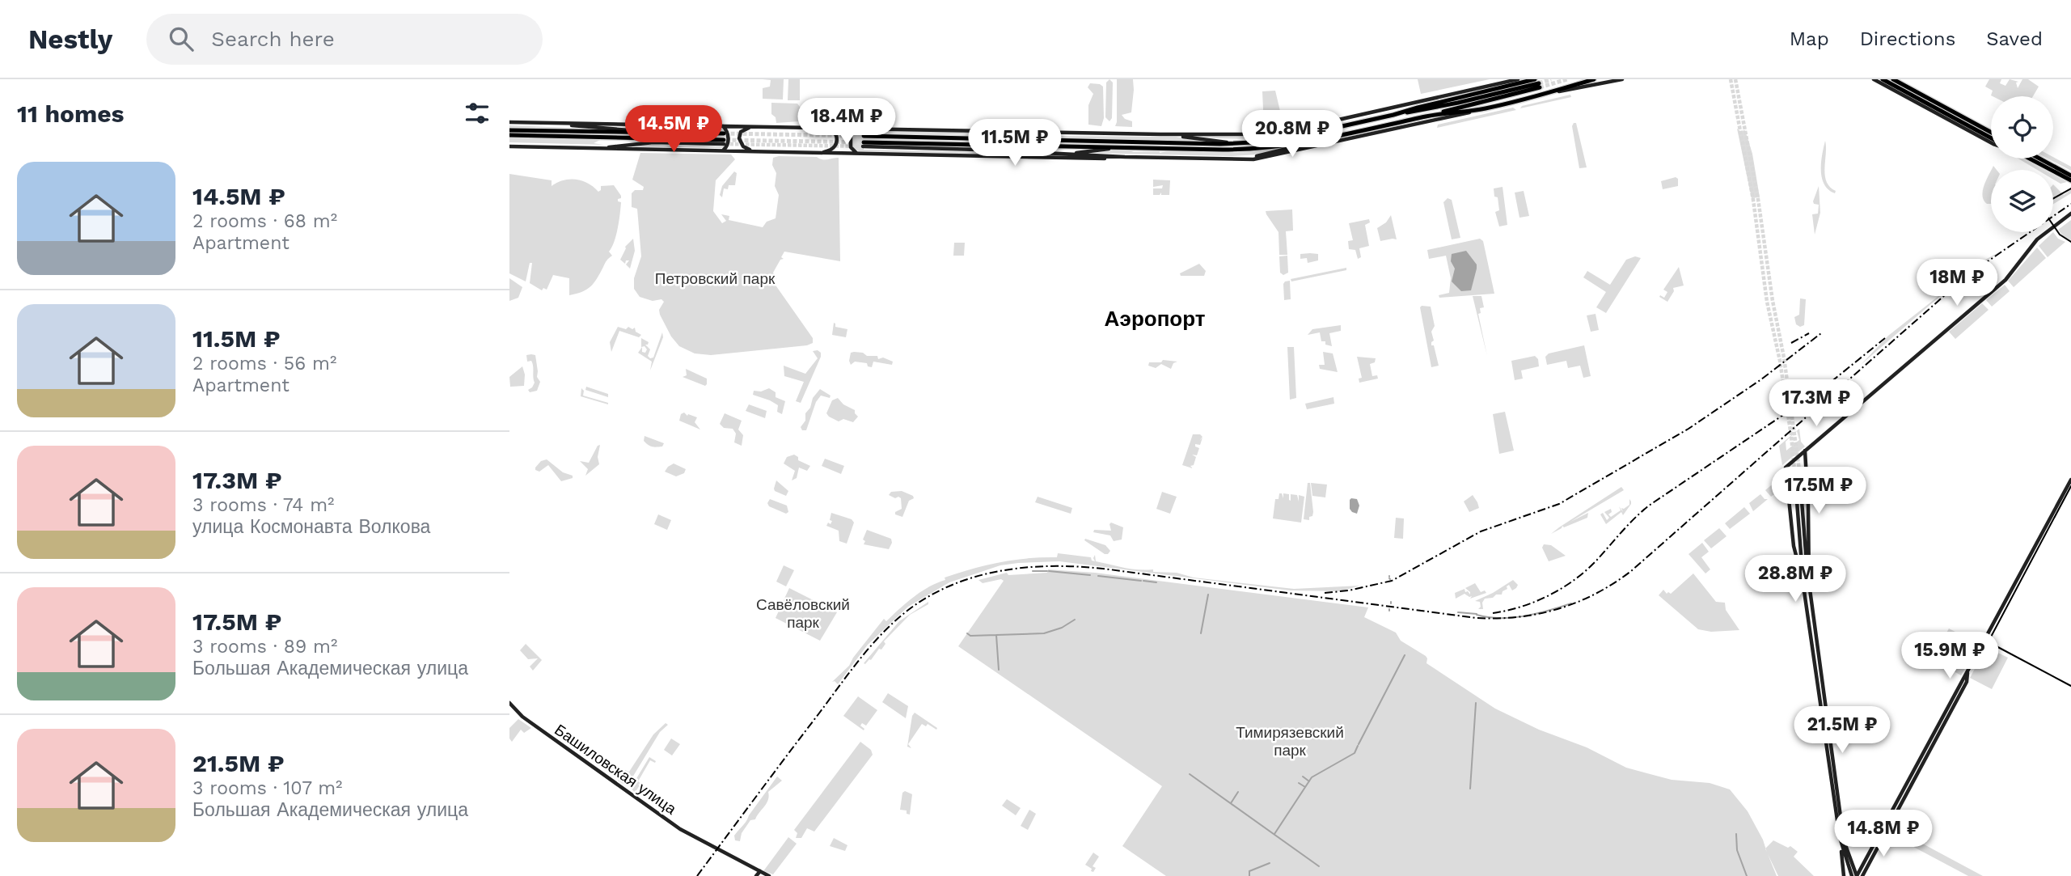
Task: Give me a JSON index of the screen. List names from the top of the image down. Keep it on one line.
{"streets":{"main road":["Башиловская улица"]},"districts":["Аэропорт"],"parks":["Петровский парк","Савёловский парк","Тимирязевский парк"],"page":{"header":"Nestly","search":"Search here","nav":["Map","Directions","Saved"],"heading":"11 homes","price":["18.4M ₽","14.5M ₽","20.8M ₽","11.5M ₽","18M ₽","17.3M ₽","17.5M ₽","28.8M ₽","15.9M ₽","21.5M ₽","14.8M ₽"],"list":[{"name":"14.5M ₽","note":"2 rooms · 68 m² · Apartment"},{"name":"11.5M ₽","note":"2 rooms · 56 m² · Apartment"},{"name":"17.3M ₽","note":"3 rooms · 74 m² · улица Космонавта Волкова"},{"name":"17.5M ₽","note":"3 rooms · 89 m² · Большая Академическая улица"},{"name":"21.5M ₽","note":"3 rooms · 107 m² · Большая Академическая улица"}]}}
